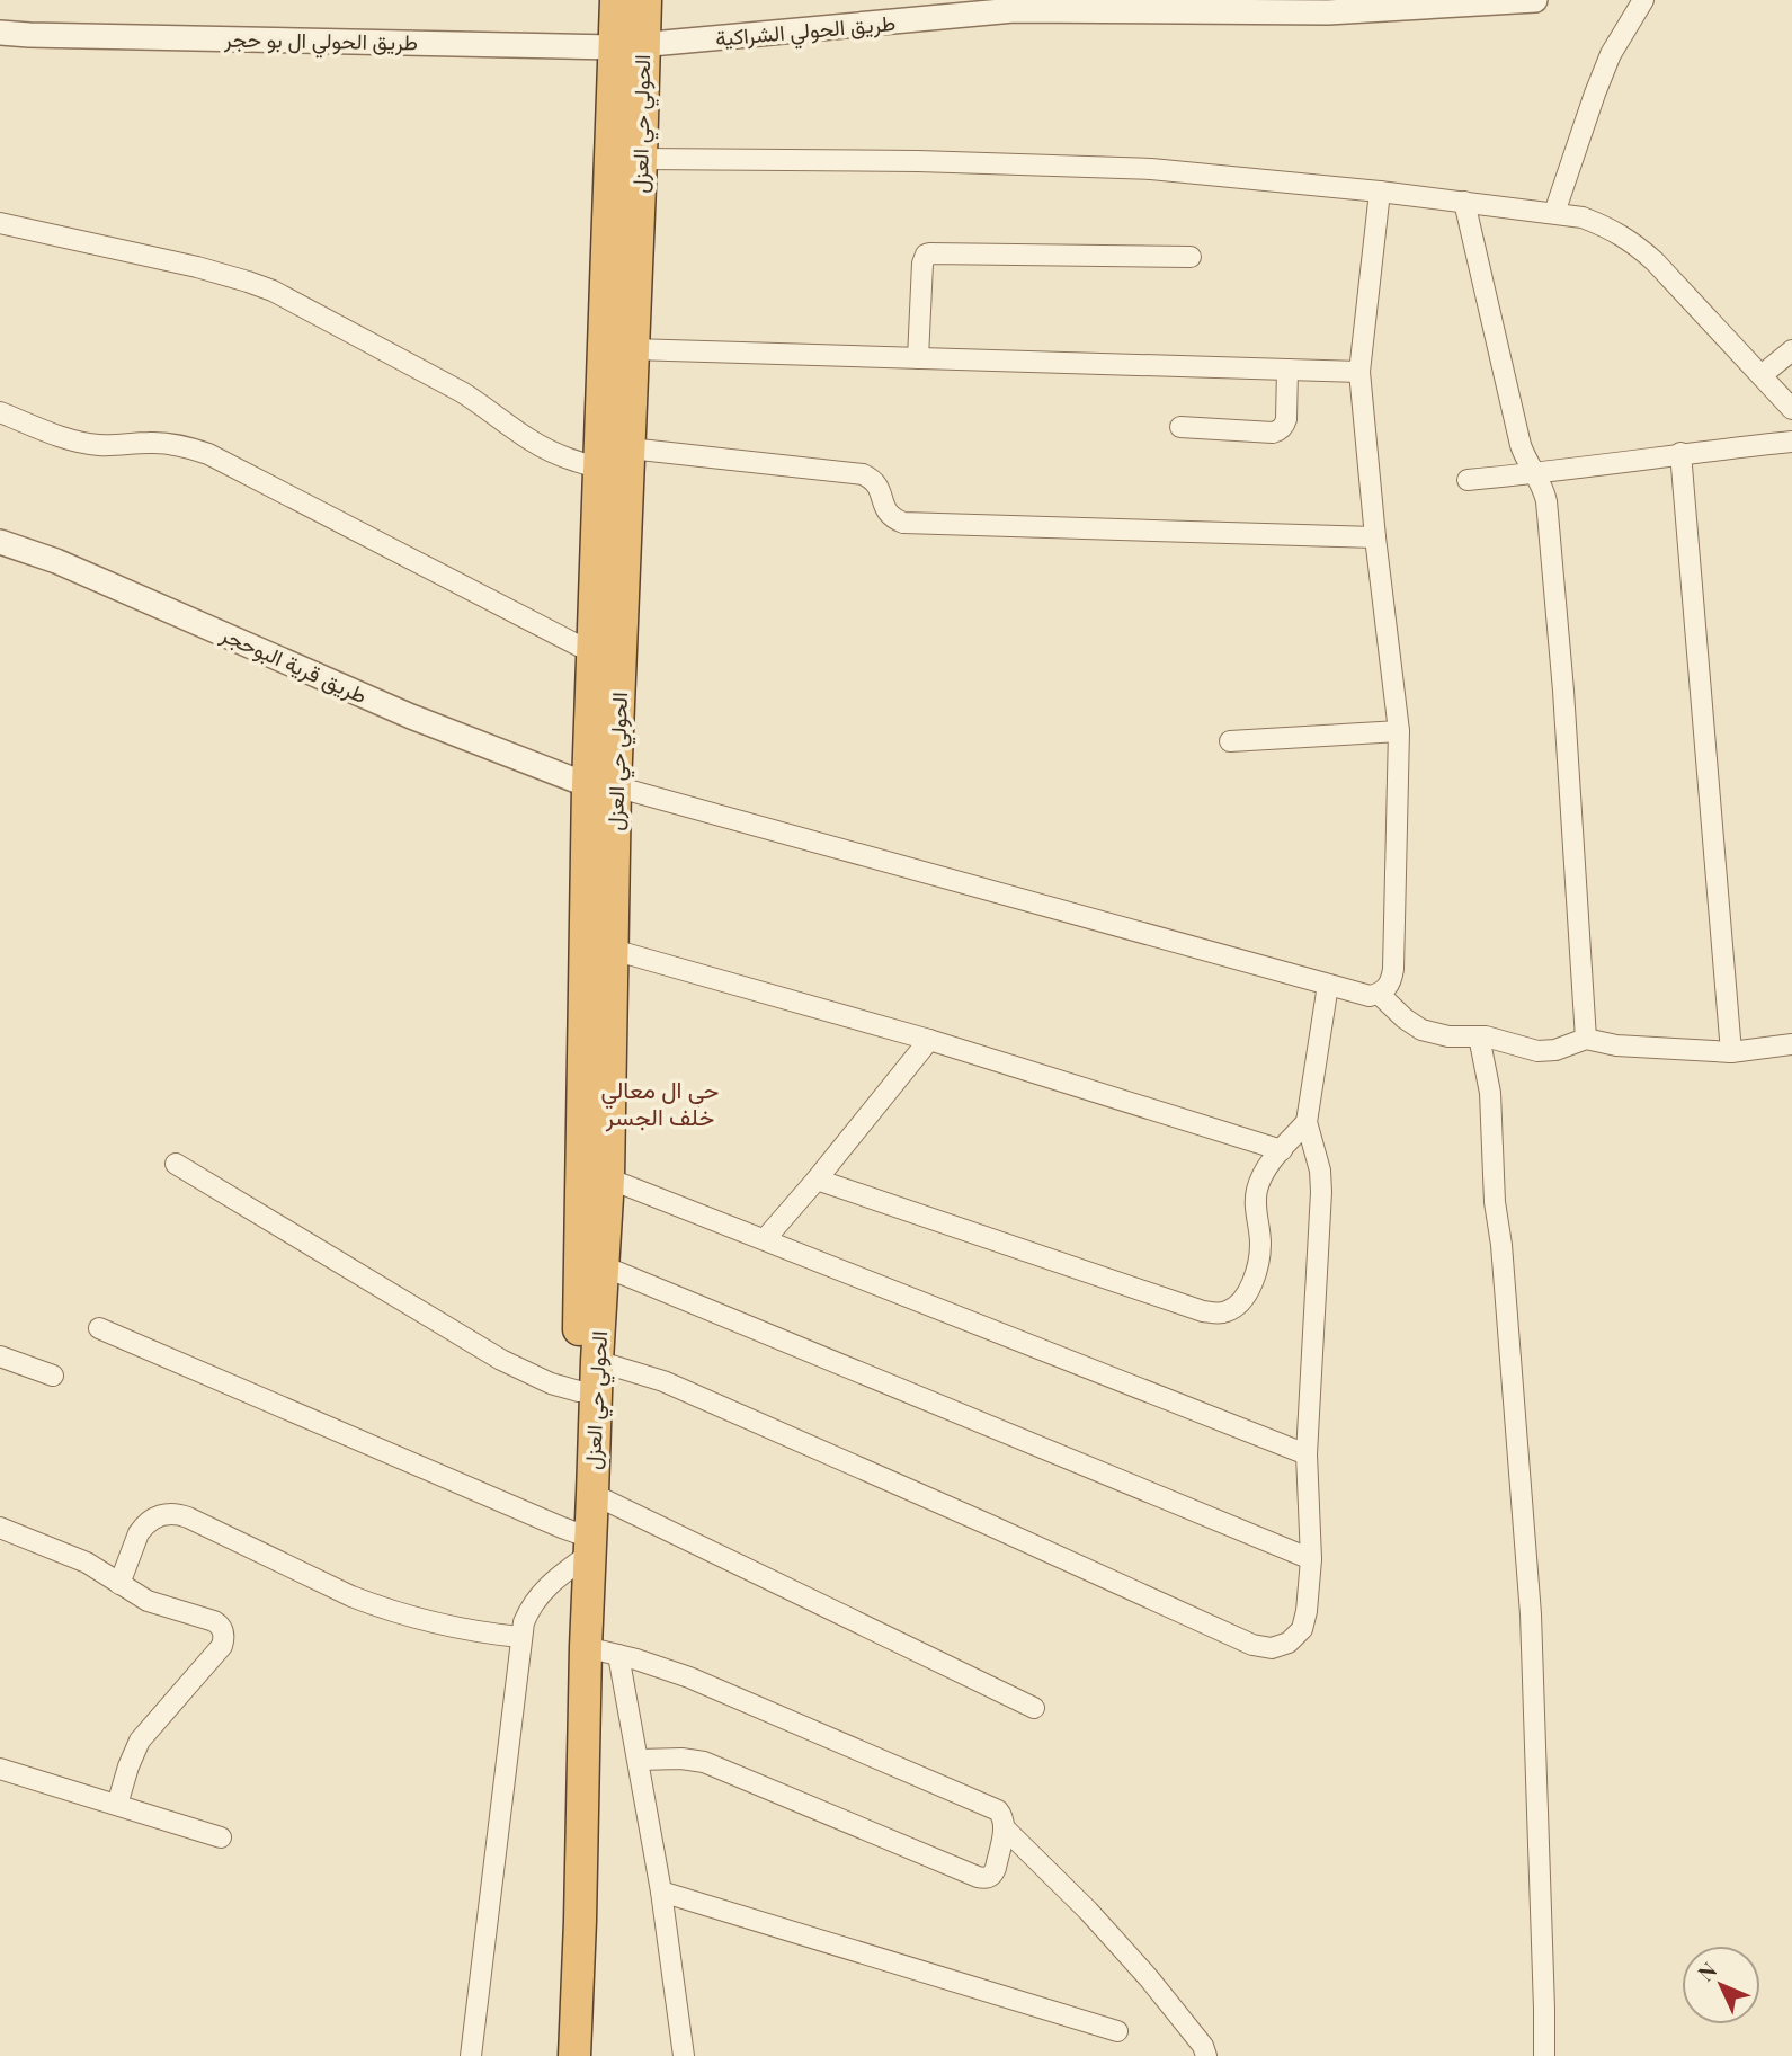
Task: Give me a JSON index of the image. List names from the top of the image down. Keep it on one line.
{"streets":{"highway":["الحولي حي العزل"],"street":["طريق الحولي الشراكية","طريق الحولي ال بو حجر","طريق قرية البوحجر"]},"crossings":[["طريق الحولي الشراكية","طريق الحولي ال بو حجر"],["طريق الحولي الشراكية","الحولي حي العزل"],["طريق الحولي ال بو حجر","الحولي حي العزل"],["الحولي حي العزل","طريق قرية البوحجر"]],"districts":["حي ال معالي خلف الجسر"],"north":"top left"}
